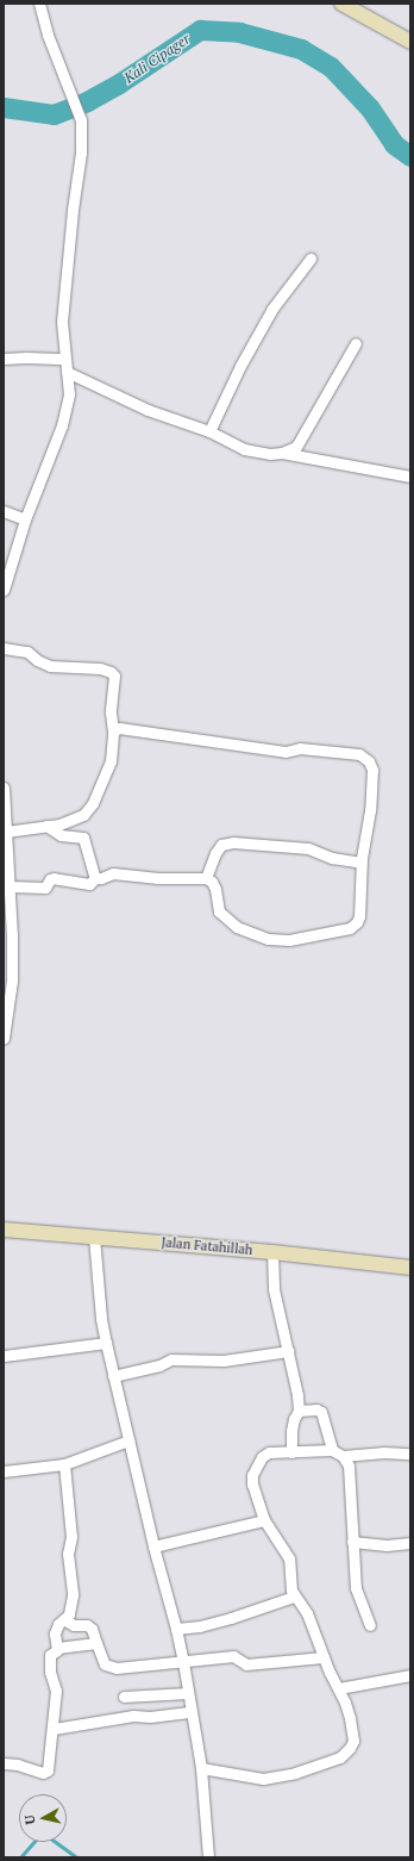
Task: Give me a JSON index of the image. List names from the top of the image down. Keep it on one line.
{"streets":{"street":["Jalan Fatahillah"]},"water":["Kali Cipager"],"north":"left"}
